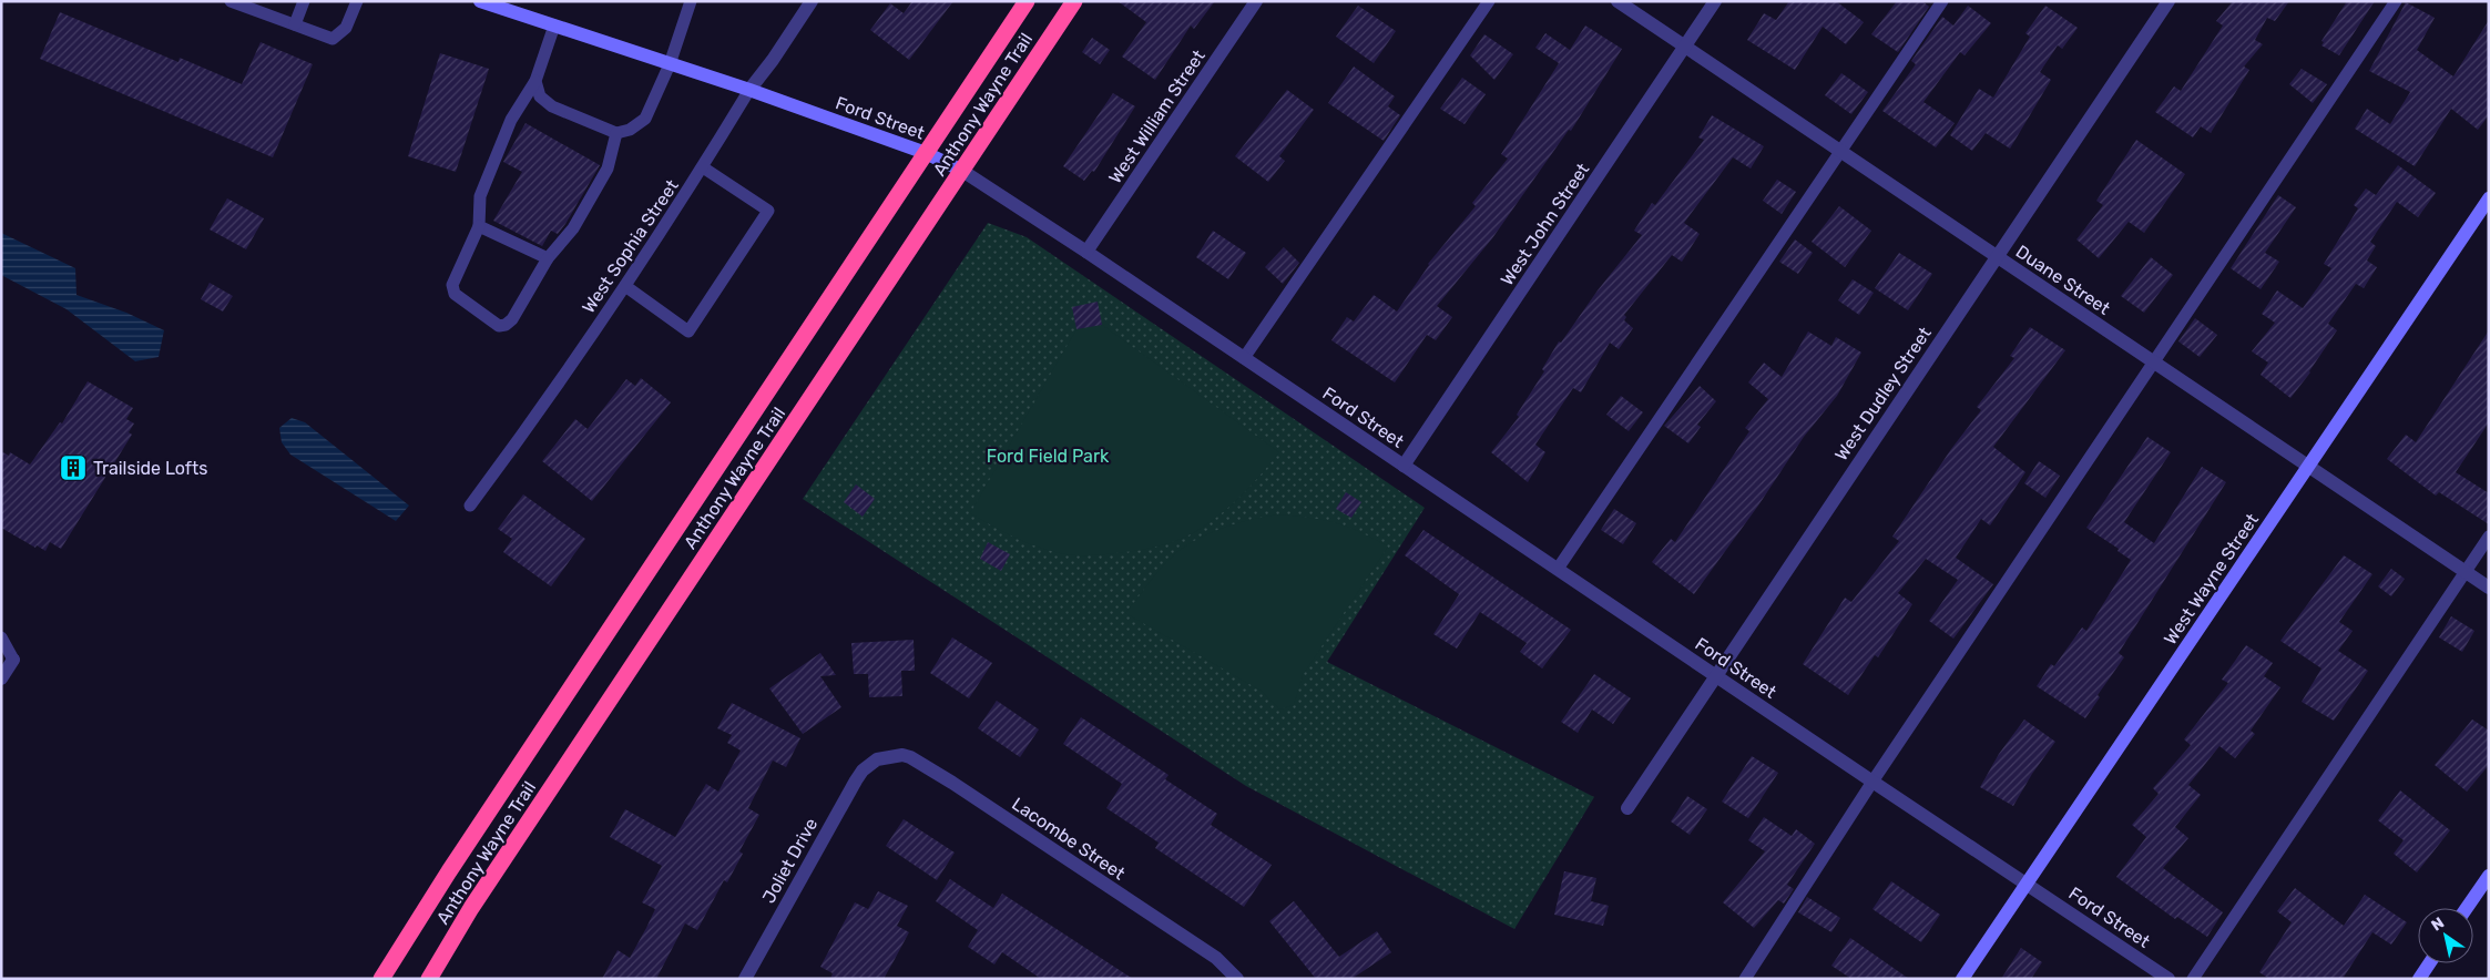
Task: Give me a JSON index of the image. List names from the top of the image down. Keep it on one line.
{"streets":{"highway":["Anthony Wayne Trail"],"street":["West William Street","Ford Street","West John Street","West Sophia Street","Duane Street","West Dudley Street","West Wayne Street","Lacombe Street","Joliet Drive"]},"crossings":[["Anthony Wayne Trail","Ford Street"],["West William Street","Ford Street"],["Ford Street","West John Street"],["Ford Street","West Sophia Street"],["Ford Street","West Dudley Street"],["Ford Street","West Wayne Street"],["West John Street","Duane Street"],["Duane Street","West Dudley Street"],["Duane Street","West Wayne Street"],["Lacombe Street","Joliet Drive"]],"parks":["Ford Field Park"],"places":{"building":["Trailside Lofts"]},"north":"top left"}
